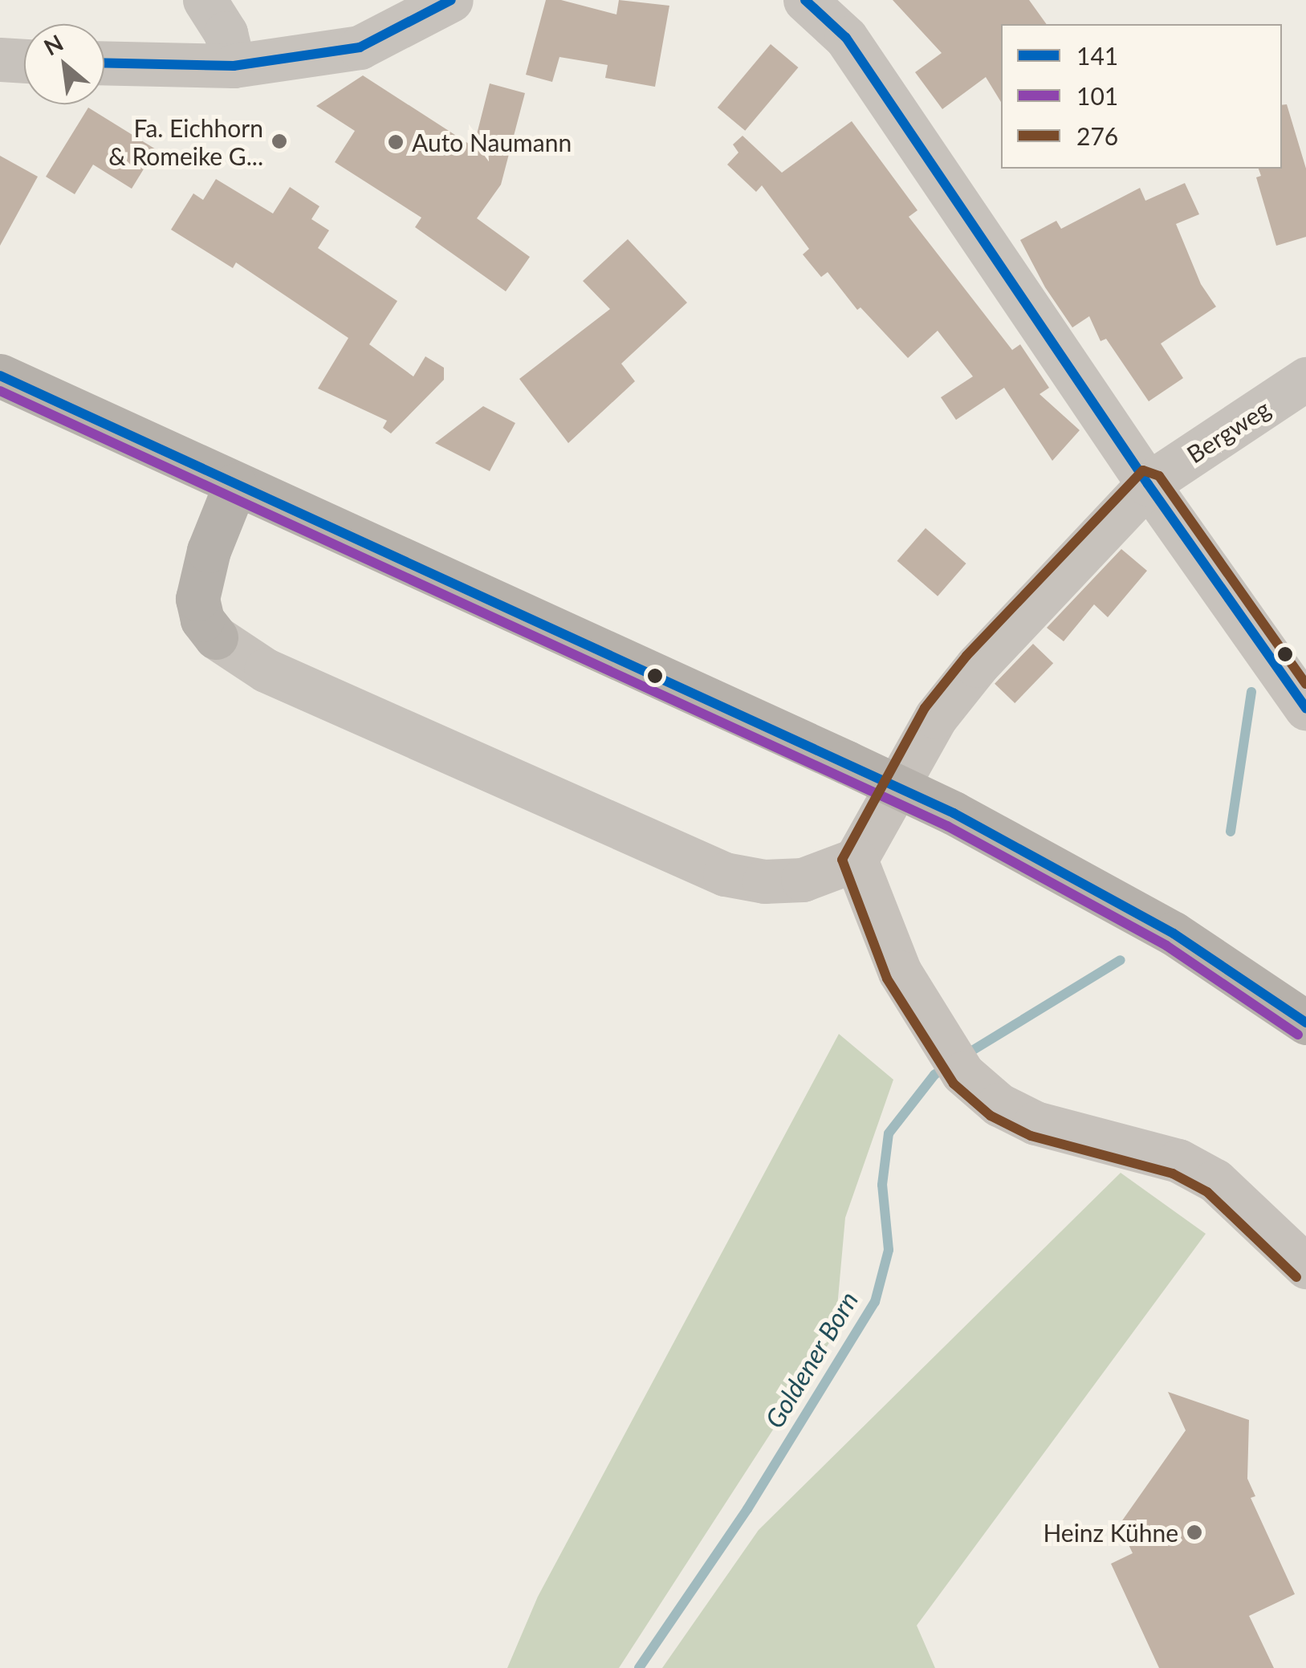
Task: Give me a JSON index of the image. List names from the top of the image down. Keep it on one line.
{"streets":{"street":["Bergweg"]},"water":["Goldener Born"],"places":["Fa. Eichhorn & Romeike G...","Auto Naumann","Heinz Kühne"],"lines":["transit line 141","transit line 101","transit line 276"],"legend":["141","101","276"],"north":"top left"}
